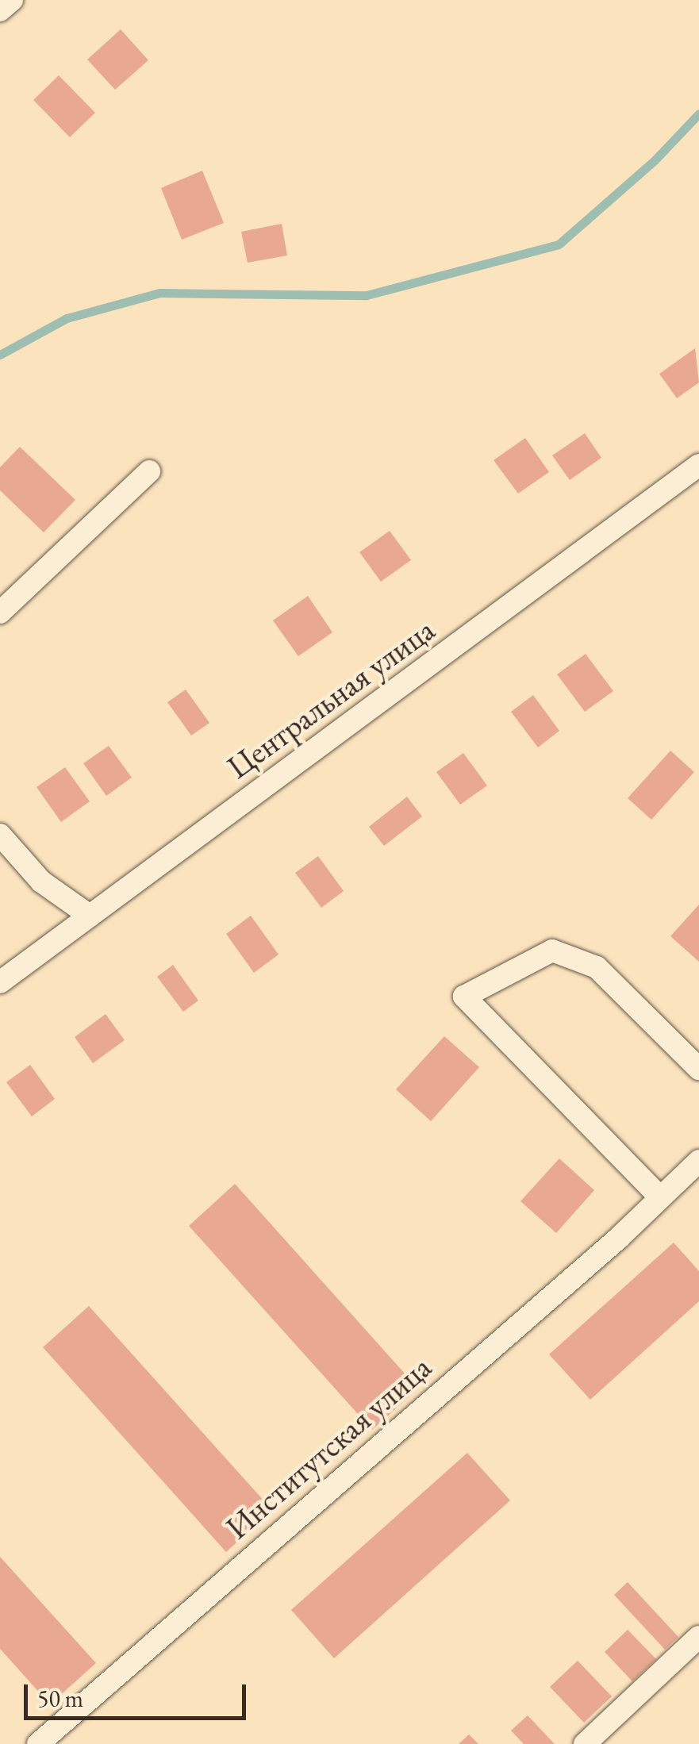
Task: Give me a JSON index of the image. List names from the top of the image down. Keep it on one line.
{"streets":{"street":["Центральная улица","Институтская улица"]},"scale_bar":"50 m"}
